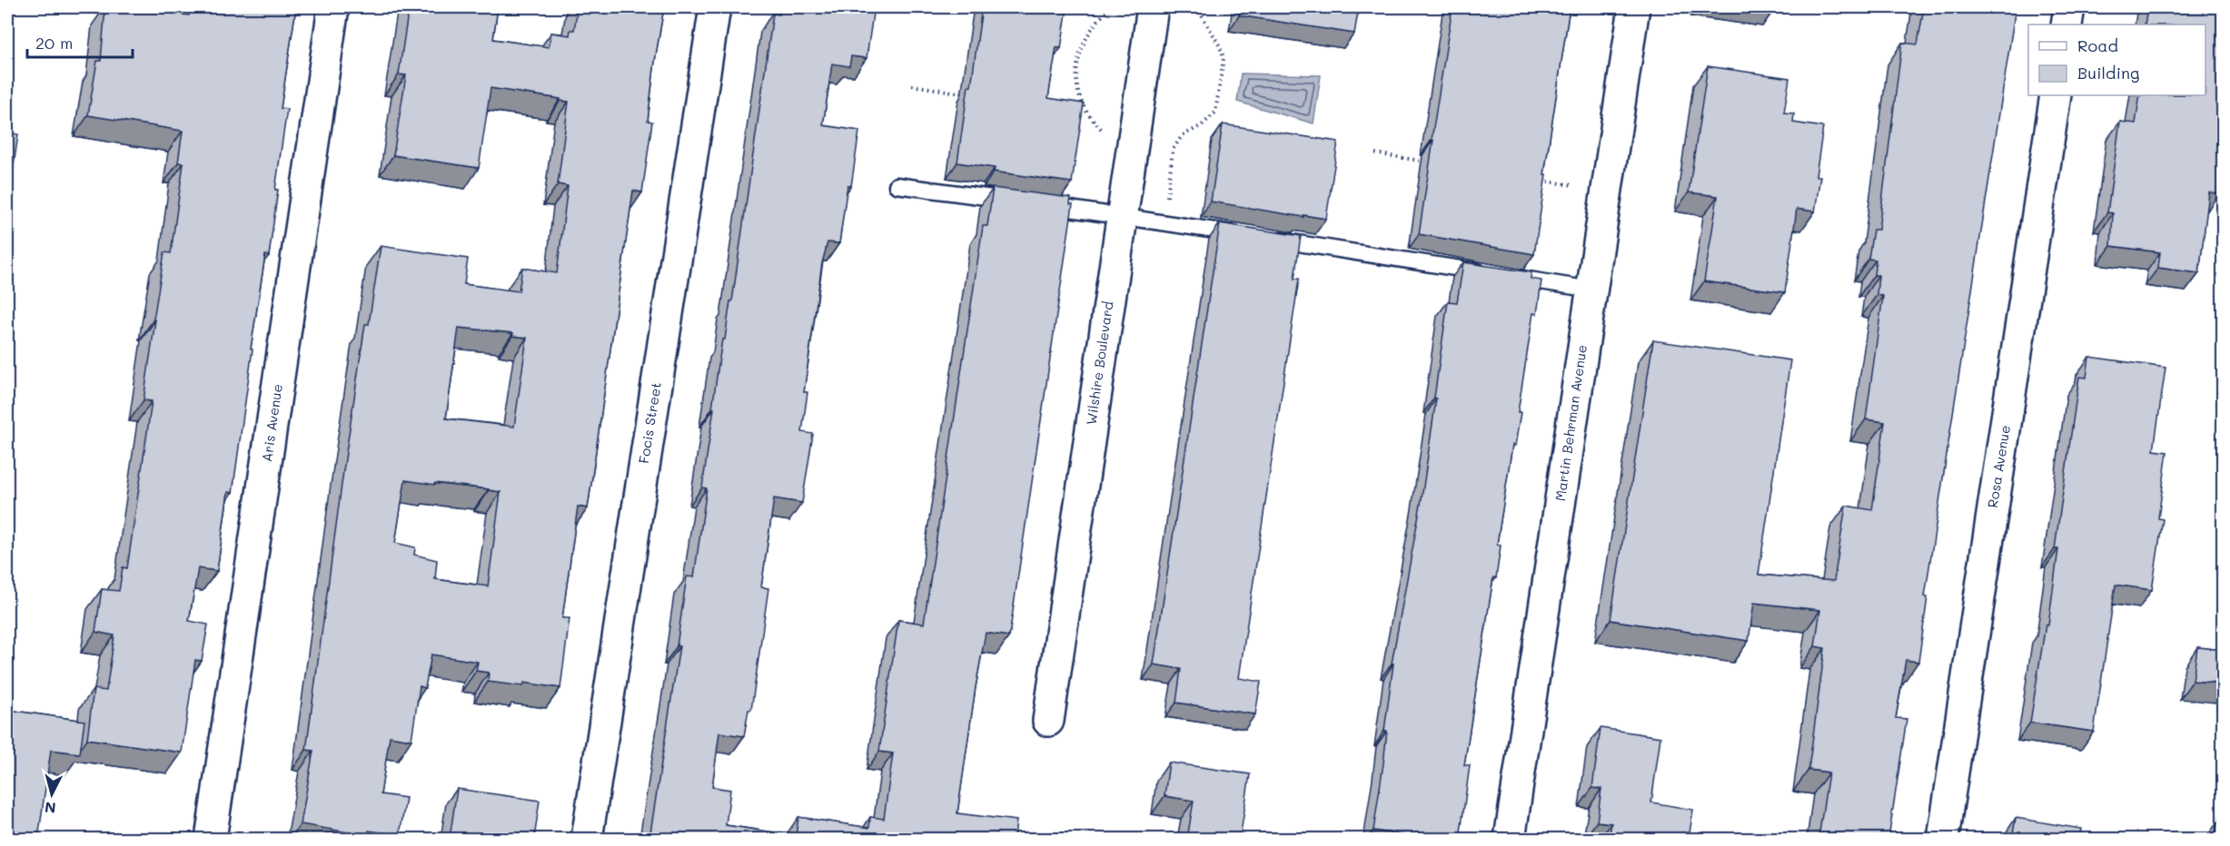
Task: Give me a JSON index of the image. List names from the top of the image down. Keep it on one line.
{"streets":{"street":["Wilshire Boulevard","Aris Avenue","Focis Street","Martin Behrman Avenue","Rosa Avenue"]},"legend":["Road","Building"],"scale_bar":"20 m","north":"bottom"}
